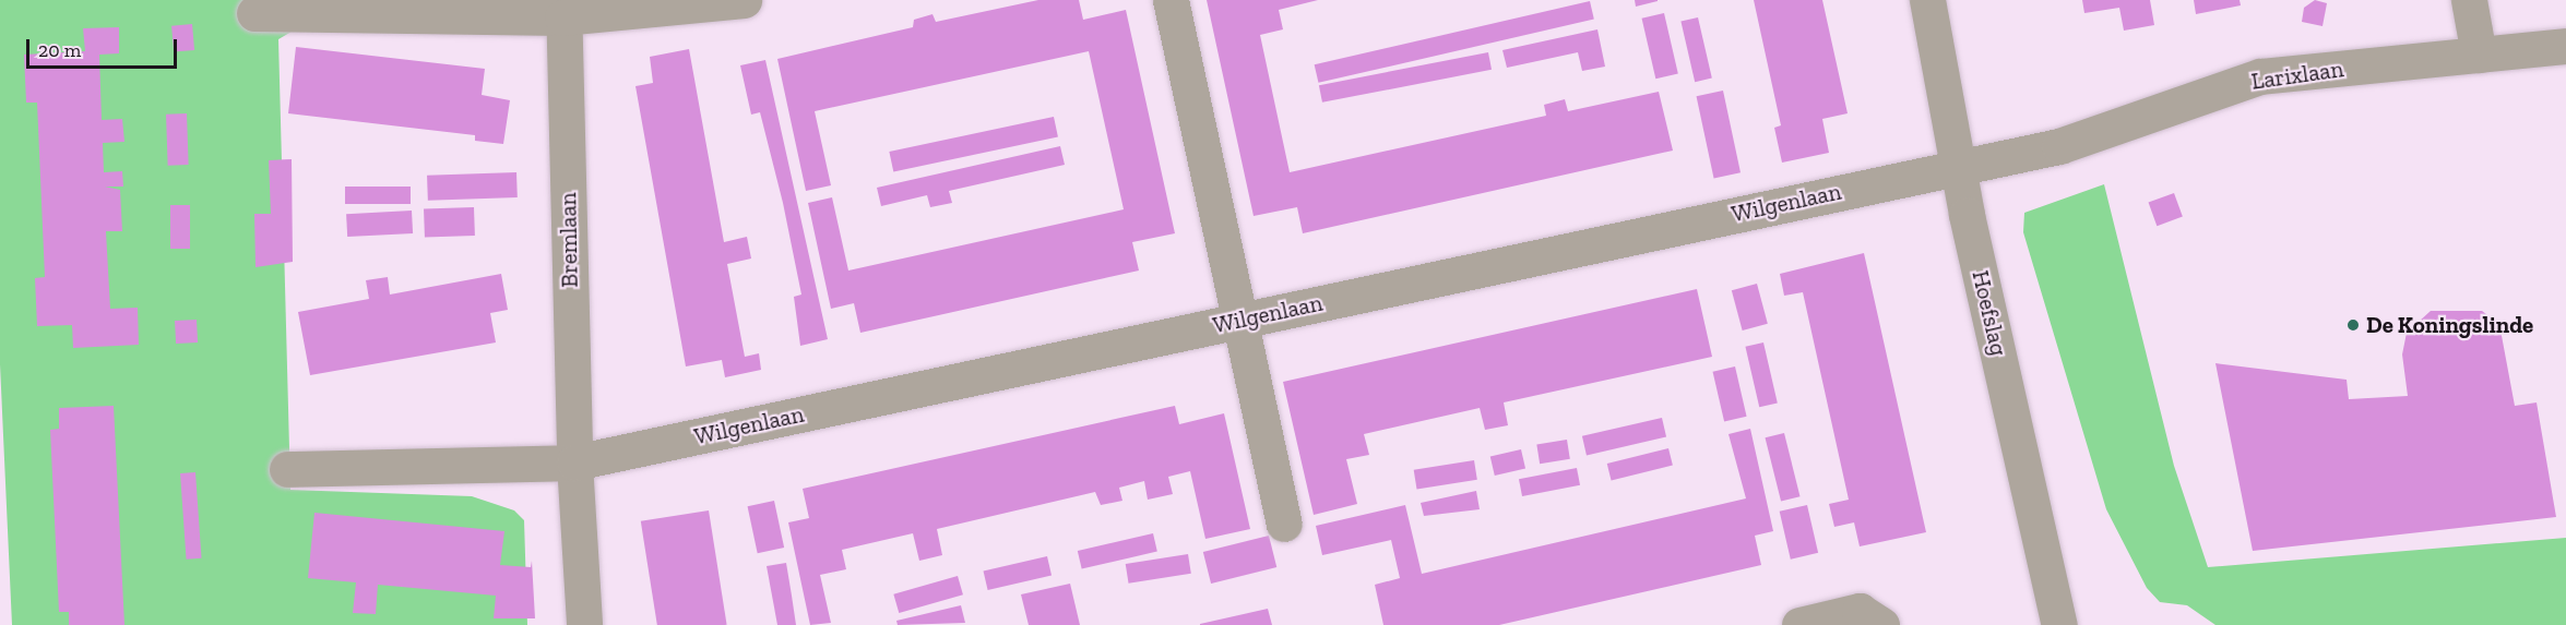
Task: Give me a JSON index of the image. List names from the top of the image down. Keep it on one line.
{"streets":{"street":["Larixlaan","Wilgenlaan","Bremlaan","Hoefslag"]},"crossings":[["Larixlaan","Wilgenlaan"],["Larixlaan","Hoefslag"],["Wilgenlaan","Bremlaan"],["Wilgenlaan","Hoefslag"]],"places":["De Koningslinde"],"scale_bar":"20 m"}
